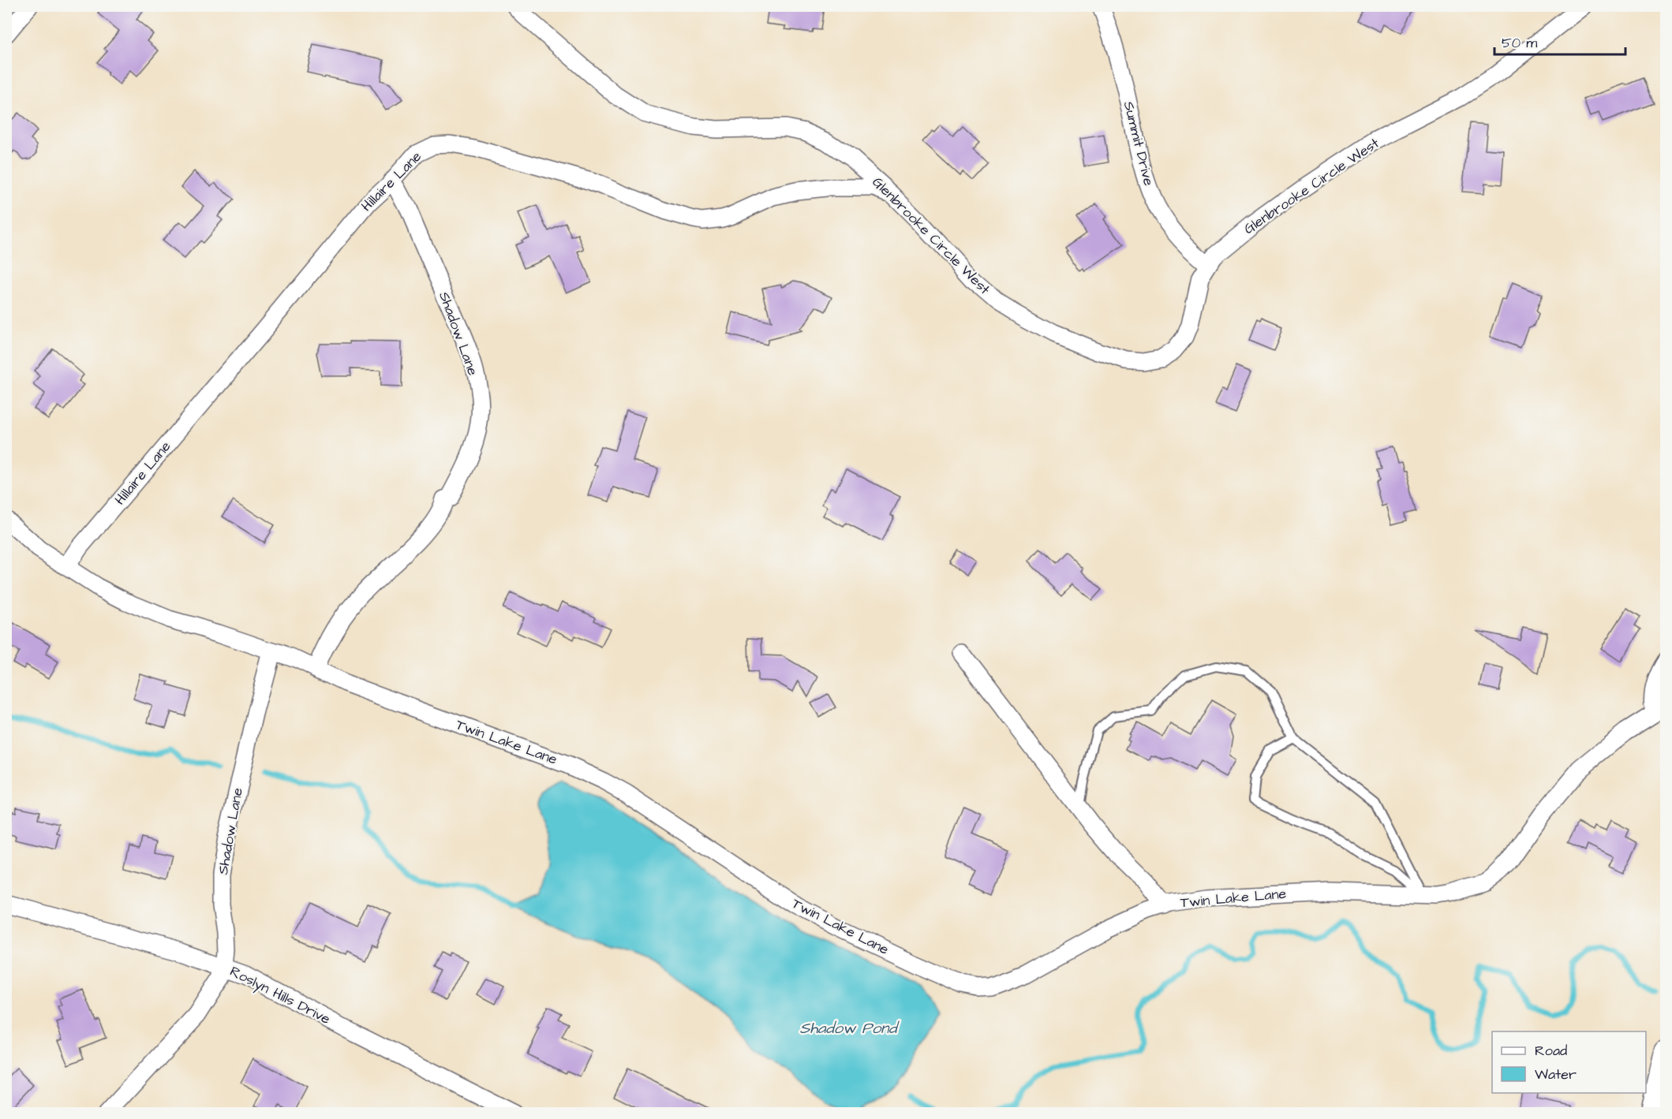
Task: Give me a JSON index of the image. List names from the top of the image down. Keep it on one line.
{"streets":{"street":["Summit Drive","Hillaire Lane","Glenbrooke Circle West","Shadow Lane","Twin Lake Lane","Roslyn Hills Drive"]},"crossings":[["Summit Drive","Glenbrooke Circle West"],["Hillaire Lane","Glenbrooke Circle West"],["Hillaire Lane","Shadow Lane"],["Hillaire Lane","Twin Lake Lane"],["Shadow Lane","Twin Lake Lane"],["Shadow Lane","Roslyn Hills Drive"]],"water":["Shadow Pond"],"legend":["Road","Water"],"scale_bar":"50 m"}
